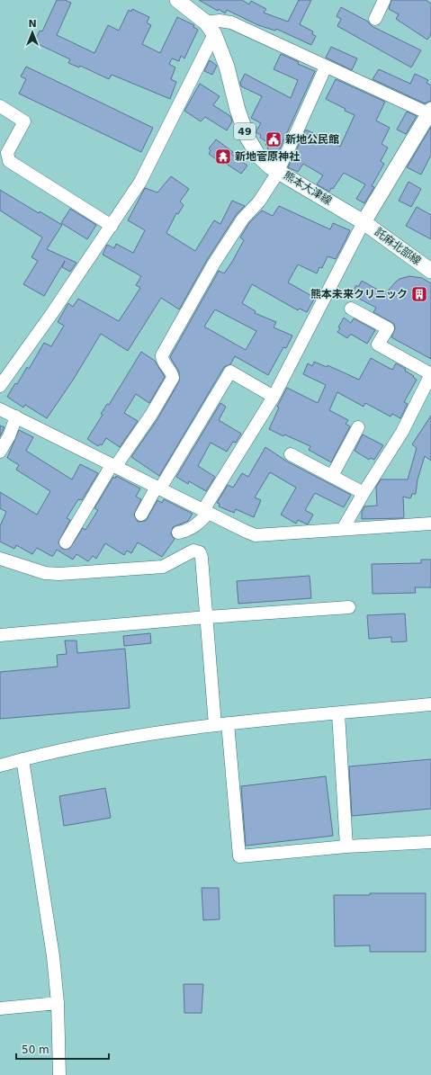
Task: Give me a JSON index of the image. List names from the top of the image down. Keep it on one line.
{"streets":{"main road":["49","熊本大津線","託麻北部線"]},"crossings":[["熊本大津線","託麻北部線"]],"places":{"public building":["新地公民館"],"temple":["新地菅原神社"],"building":["熊本未来クリニック"]},"scale_bar":"50 m","north":"top"}
